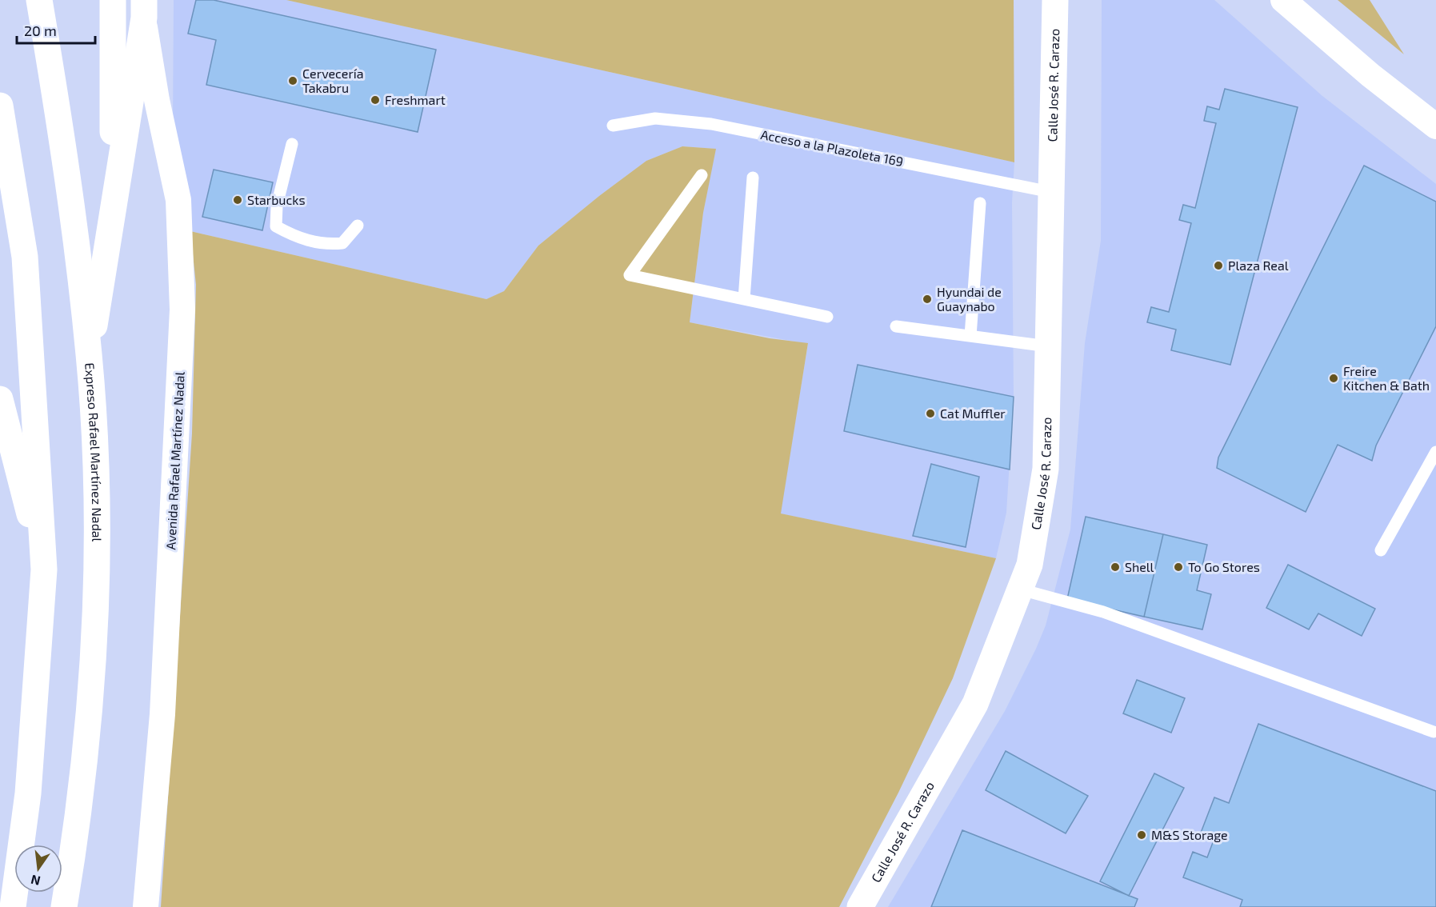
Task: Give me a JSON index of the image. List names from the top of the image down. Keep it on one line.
{"streets":{"main road":["Calle José R. Carazo","Expreso Rafael Martínez Nadal"],"street":["Avenida Rafael Martínez Nadal"],"lane":["Acceso a la Plazoleta 169"]},"crossings":[["Calle José R. Carazo","Acceso a la Plazoleta 169"]],"places":["Cervecería Takabru","Freshmart","Starbucks","Plaza Real","Hyundai de Guaynabo","Freire Kitchen & Bath","Cat Muffler","Shell","To Go Stores","M&S Storage"],"scale_bar":"20 m","north":"bottom"}
